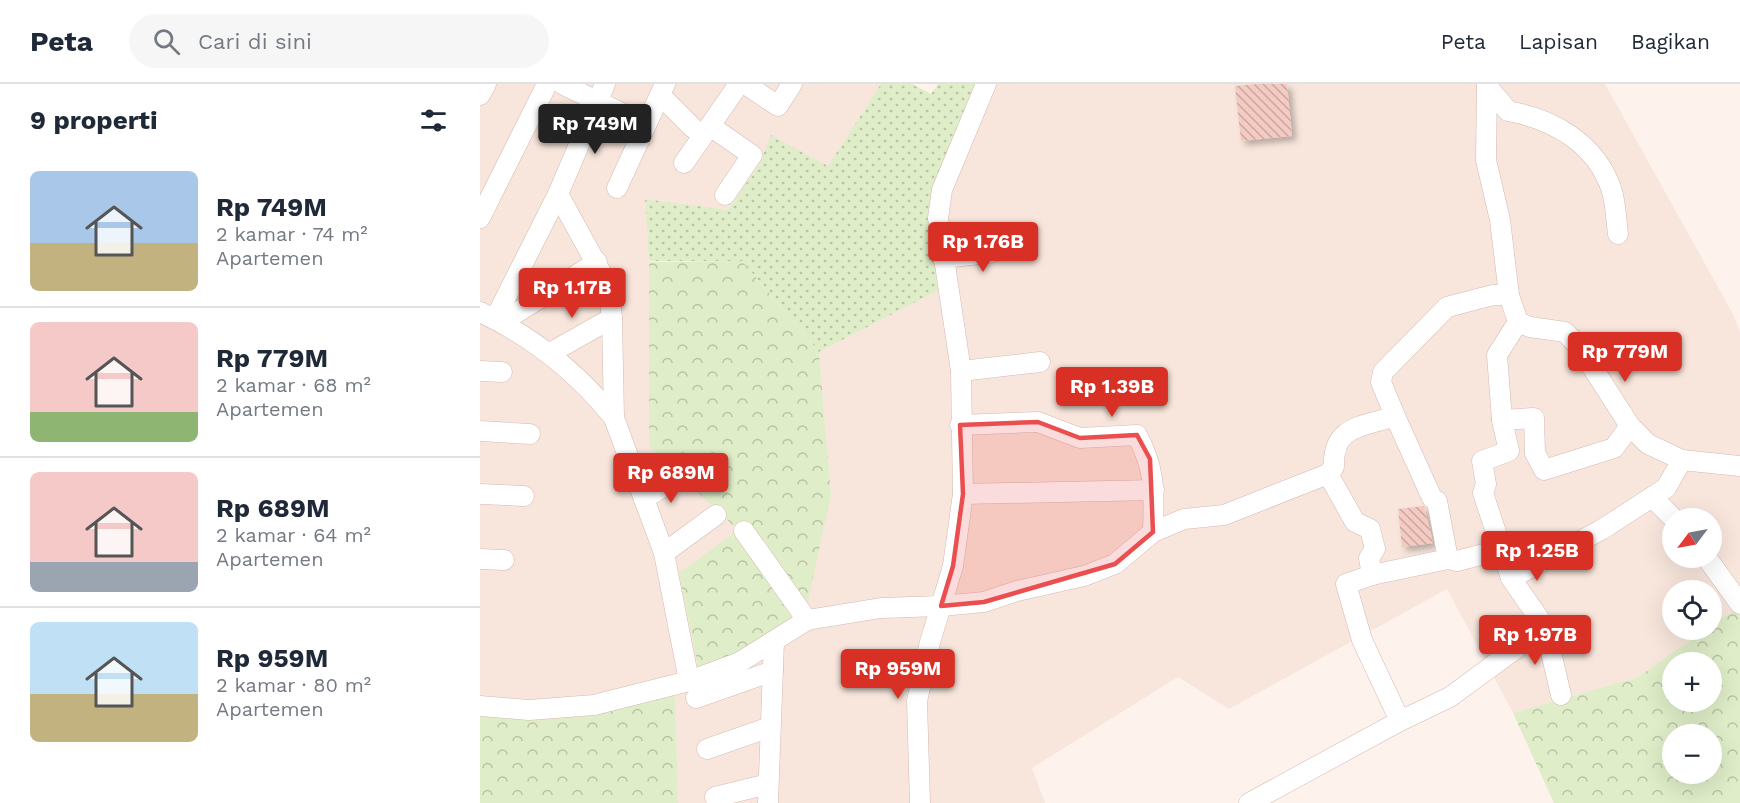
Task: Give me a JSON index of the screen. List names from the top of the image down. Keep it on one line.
{"north":"bottom left","page":{"header":"Peta","search":"Cari di sini","nav":["Peta","Lapisan","Bagikan"],"heading":"9 properti","price":["Rp 749M","Rp 1.76B","Rp 1.17B","Rp 779M","Rp 1.39B","Rp 689M","Rp 1.25B","Rp 1.97B","Rp 959M"],"list":[{"name":"Rp 749M","note":"2 kamar · 74 m² · Apartemen"},{"name":"Rp 779M","note":"2 kamar · 68 m² · Apartemen"},{"name":"Rp 689M","note":"2 kamar · 64 m² · Apartemen"},{"name":"Rp 959M","note":"2 kamar · 80 m² · Apartemen"}],"map_buttons":["+","−"]}}
